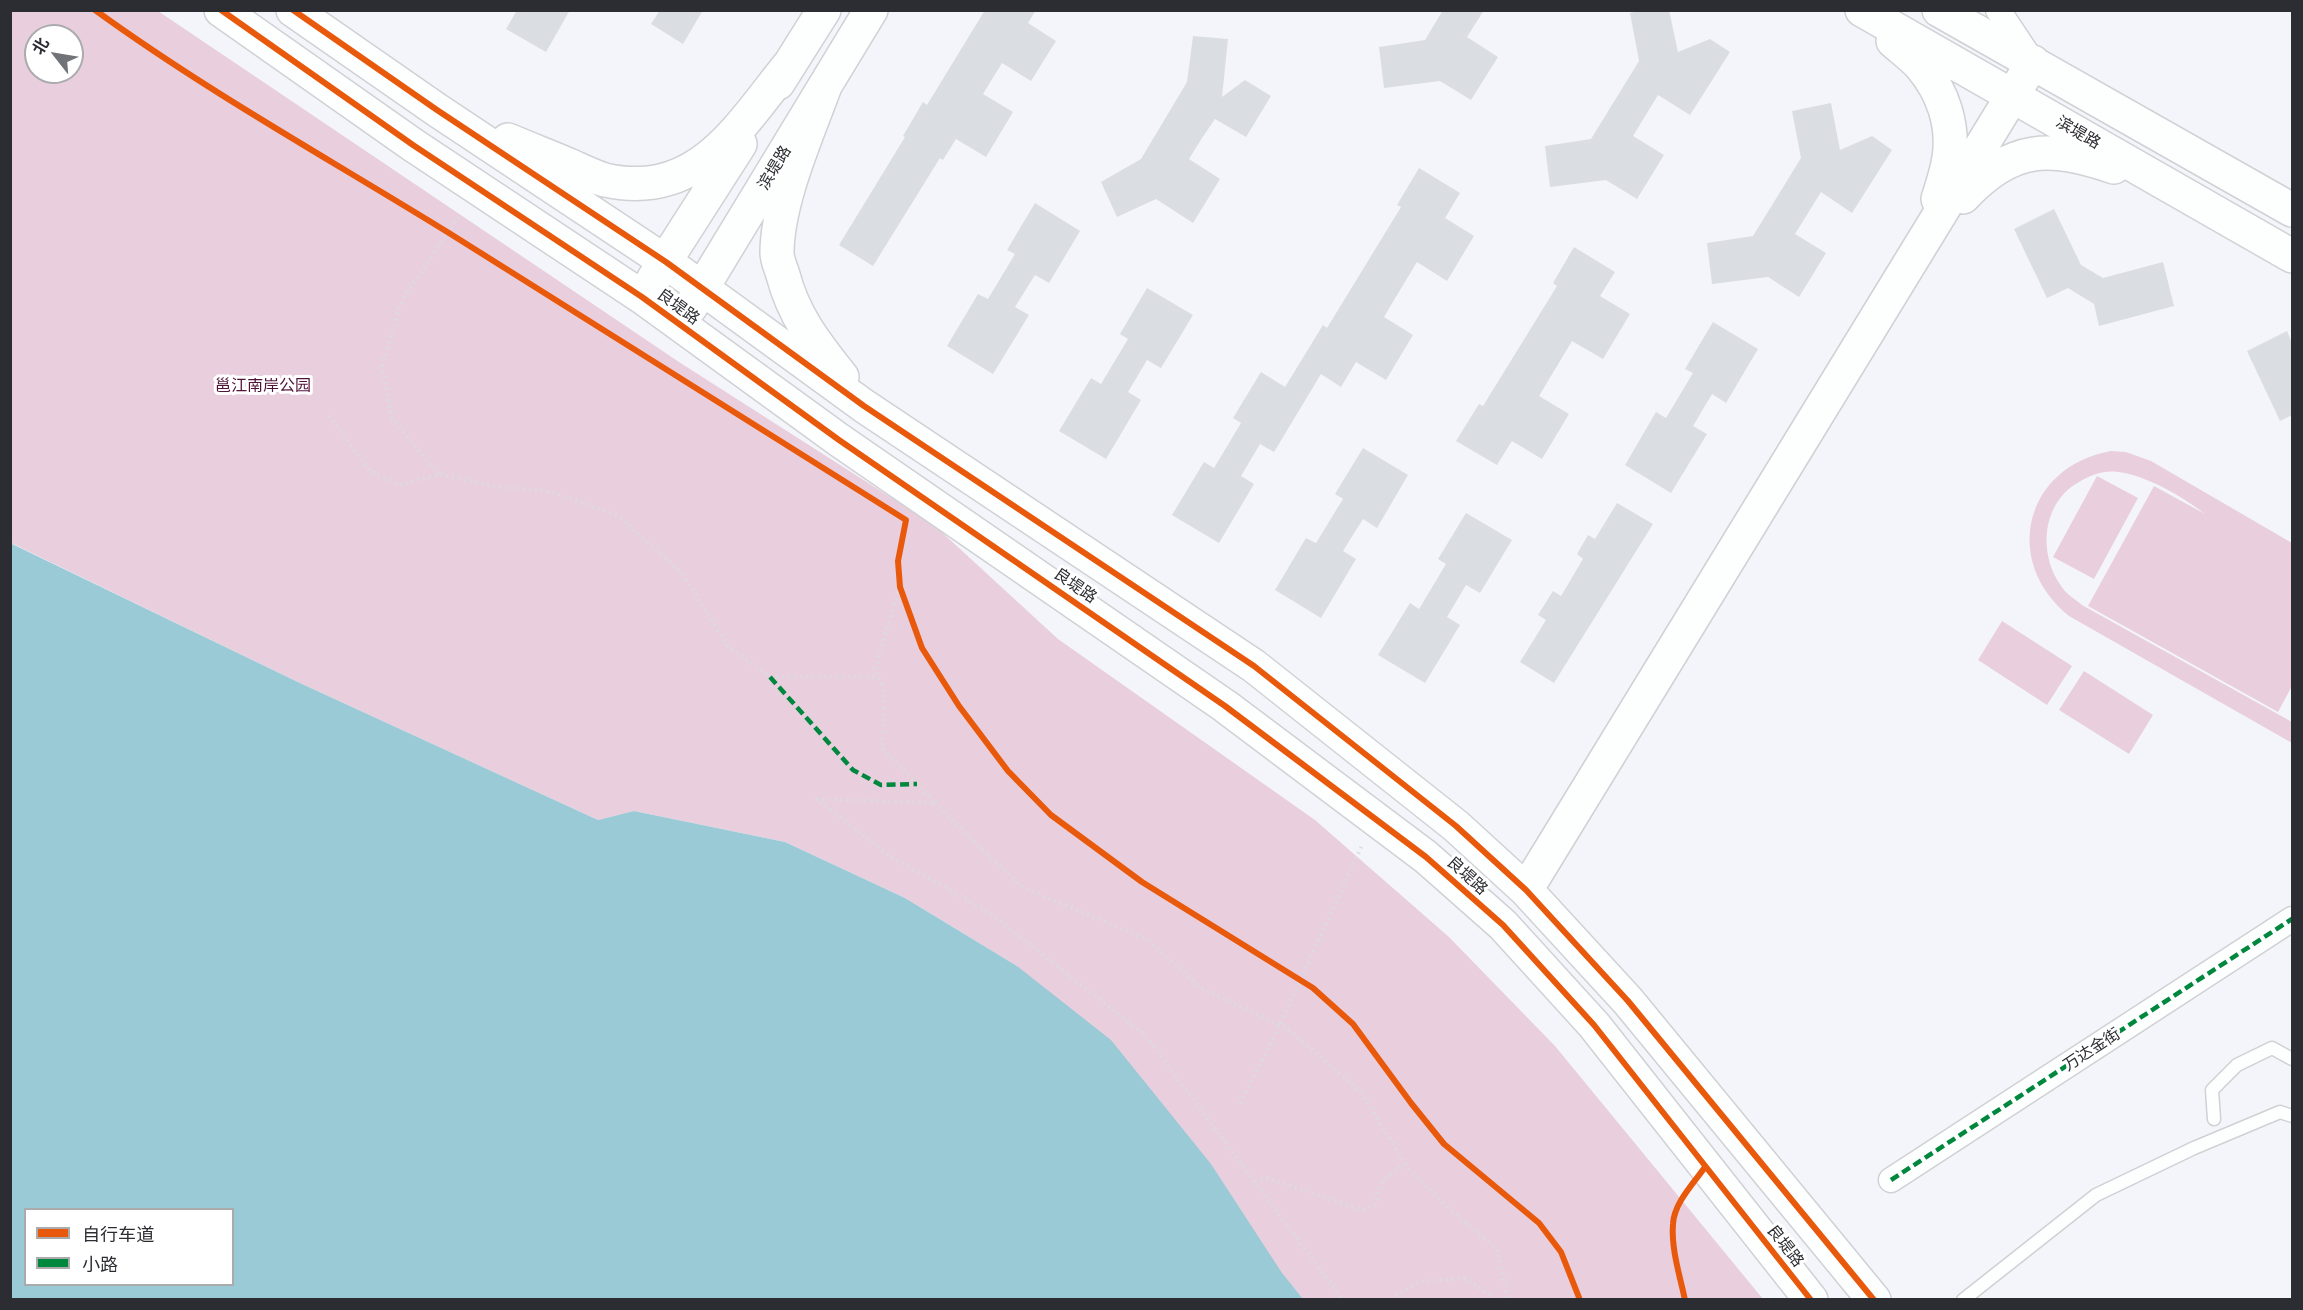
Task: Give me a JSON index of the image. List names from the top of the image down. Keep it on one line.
{"streets":{"main road":["滨堤路","良堤路"],"street":["万达金街"]},"crossings":[["滨堤路","良堤路"]],"parks":["邕江南岸公园"],"legend":["自行车道","小路"],"north":"top left"}
